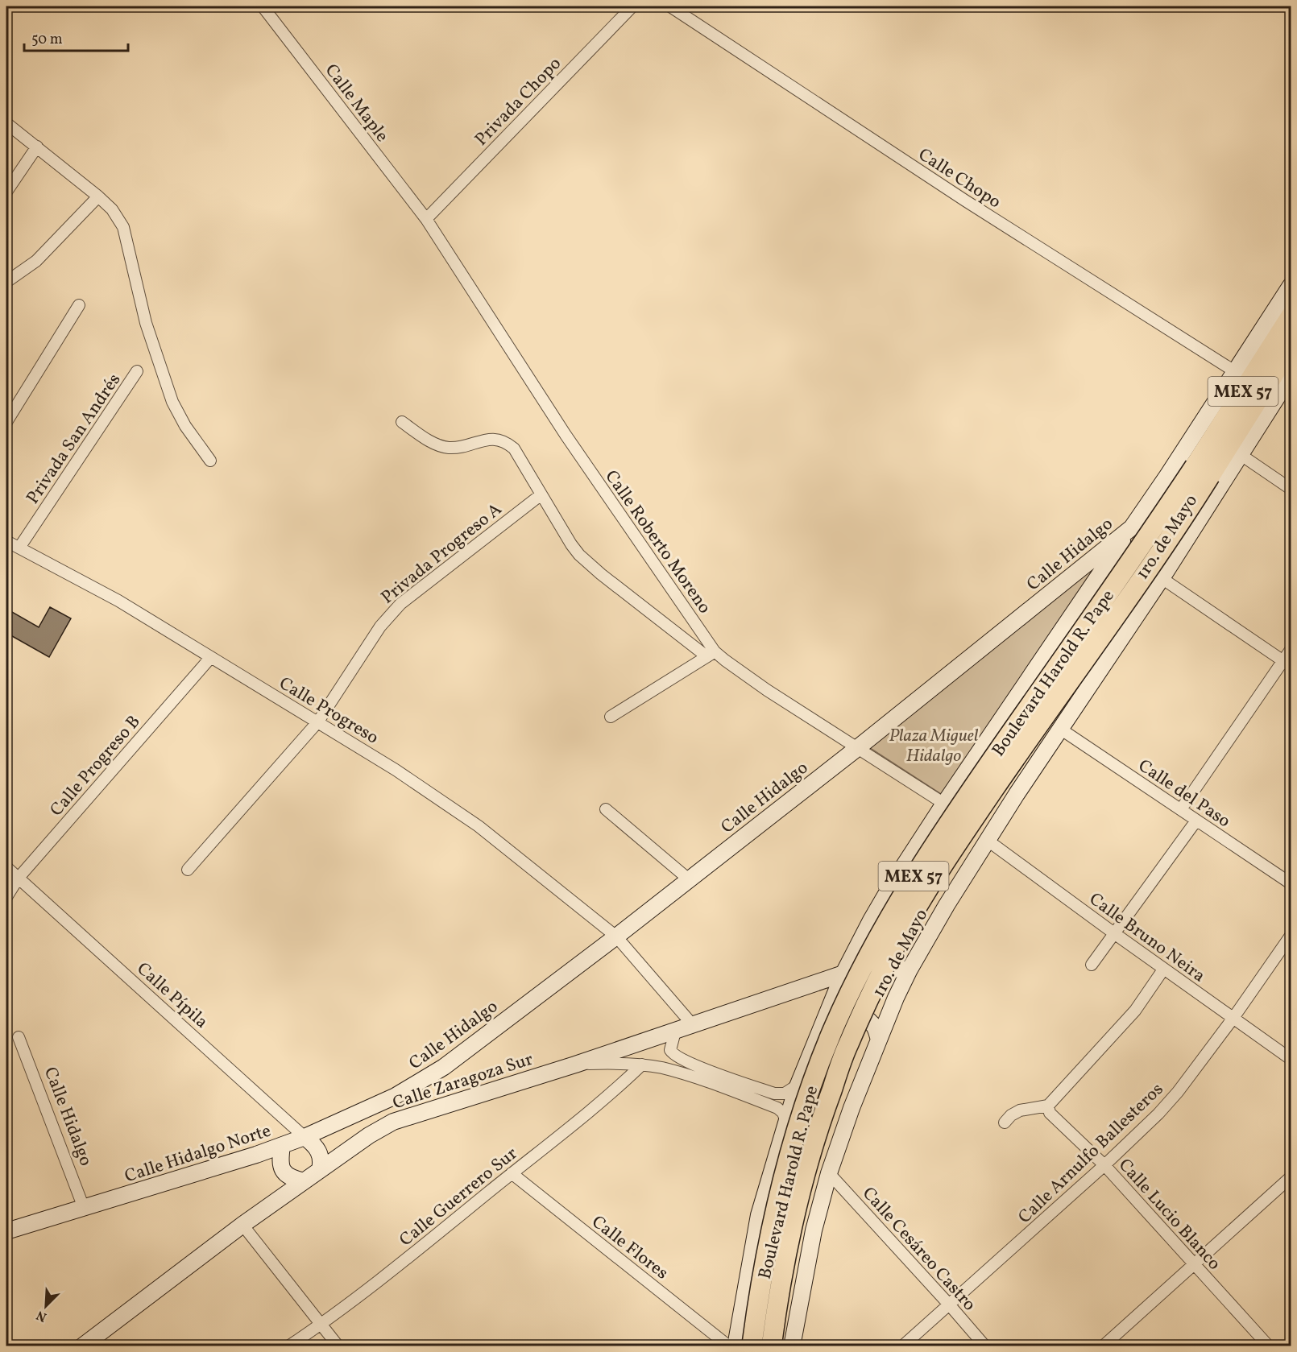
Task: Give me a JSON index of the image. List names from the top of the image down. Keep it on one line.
{"streets":{"highway":["MEX 57","Boulevard Harold R. Pape"],"main road":["1ro. de Mayo","Calle Hidalgo","Calle Zaragoza Sur","Calle Hidalgo Norte"],"street":["Privada Chopo","Calle Maple","Calle Chopo","Privada San Andrés","Calle Roberto Moreno","Privada Progreso A","Calle Progreso","Calle Progreso B","Calle del Paso","Calle Bruno Neira","Calle Pípila","Calle Arnulfo Ballesteros","Calle Guerrero Sur","Calle Lucio Blanco","Calle Flores","Calle Cesáreo Castro"]},"crossings":[["Privada Chopo","Calle Maple"],["Privada Chopo","Calle Roberto Moreno"],["Calle Maple","Calle Roberto Moreno"],["Calle Chopo","Calle Hidalgo"],["Privada San Andrés","Calle Progreso"],["1ro. de Mayo","Calle del Paso"],["1ro. de Mayo","Calle Bruno Neira"],["1ro. de Mayo","Calle Zaragoza Sur"],["1ro. de Mayo","Calle Cesáreo Castro"],["Calle Roberto Moreno","Calle Hidalgo"],["Privada Progreso A","Calle Progreso"],["Calle Hidalgo","Calle Progreso"],["Calle Hidalgo","Calle Hidalgo Norte"],["Boulevard Harold R. Pape","Calle Flores"],["Calle Progreso","Calle Progreso B"],["Calle Progreso","Calle Zaragoza Sur"],["Calle Progreso B","Calle Pípila"],["Calle Bruno Neira","Calle Arnulfo Ballesteros"],["Calle Pípila","Calle Zaragoza Sur"],["Calle Pípila","Calle Hidalgo Norte"],["Calle Zaragoza Sur","Calle Hidalgo Norte"],["Calle Arnulfo Ballesteros","Calle Lucio Blanco"],["Calle Arnulfo Ballesteros","Calle Cesáreo Castro"],["Calle Guerrero Sur","Calle Flores"]],"parks":["Plaza Miguel Hidalgo"],"scale_bar":"50 m","north":"bottom left"}
